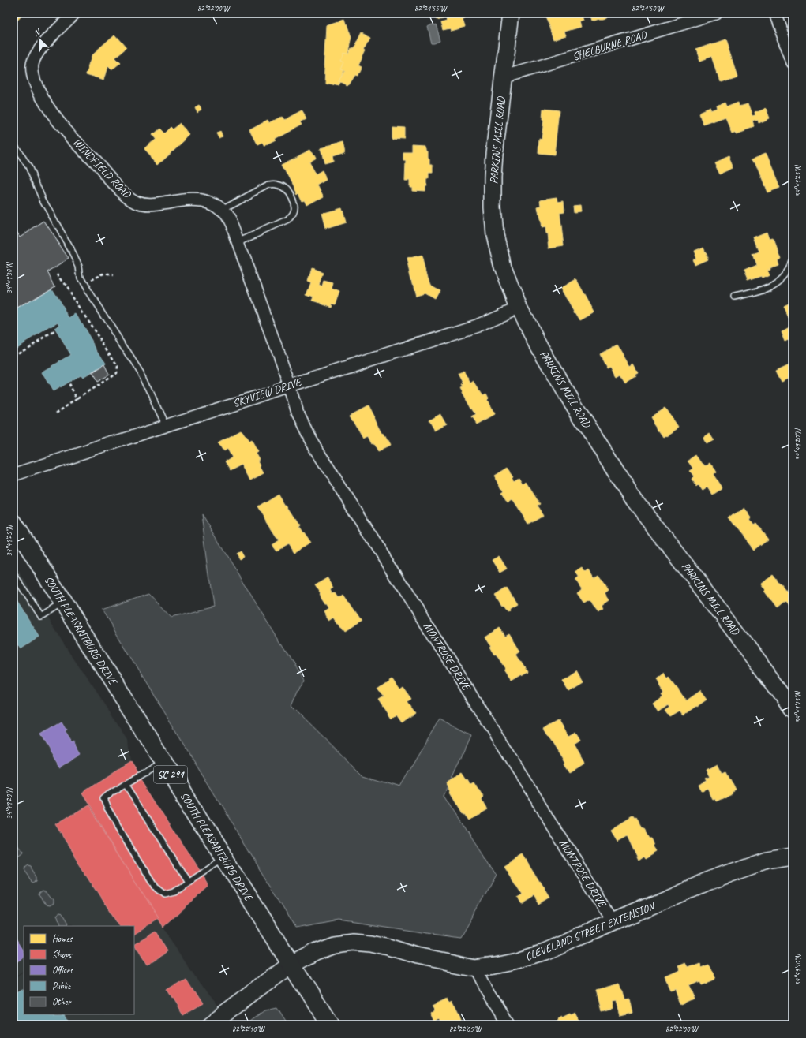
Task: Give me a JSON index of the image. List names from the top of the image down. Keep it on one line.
{"streets":{"main road":["SOUTH PLEASANTBURG DRIVE","SC 291"],"street":["SHELBURNE ROAD","PARKINS MILL ROAD","WINDFIELD ROAD","SKYVIEW DRIVE","MONTROSE DRIVE","CLEVELAND STREET EXTENSION"]},"crossings":[["SHELBURNE ROAD","PARKINS MILL ROAD"],["PARKINS MILL ROAD","SKYVIEW DRIVE"],["WINDFIELD ROAD","SKYVIEW DRIVE"],["WINDFIELD ROAD","MONTROSE DRIVE"],["SKYVIEW DRIVE","MONTROSE DRIVE"],["SOUTH PLEASANTBURG DRIVE","CLEVELAND STREET EXTENSION"],["MONTROSE DRIVE","CLEVELAND STREET EXTENSION"]],"legend":["Homes","Shops","Offices","Public","Other"],"north":"top left","coordinates":["82°22'00\"W","82°21'55\"W","82°21'50\"W","34°49'25\"N","34°49'30\"N","34°49'20\"N","34°49'15\"N","34°49'10\"N","82°22'10\"W","82°22'05\"W"]}
